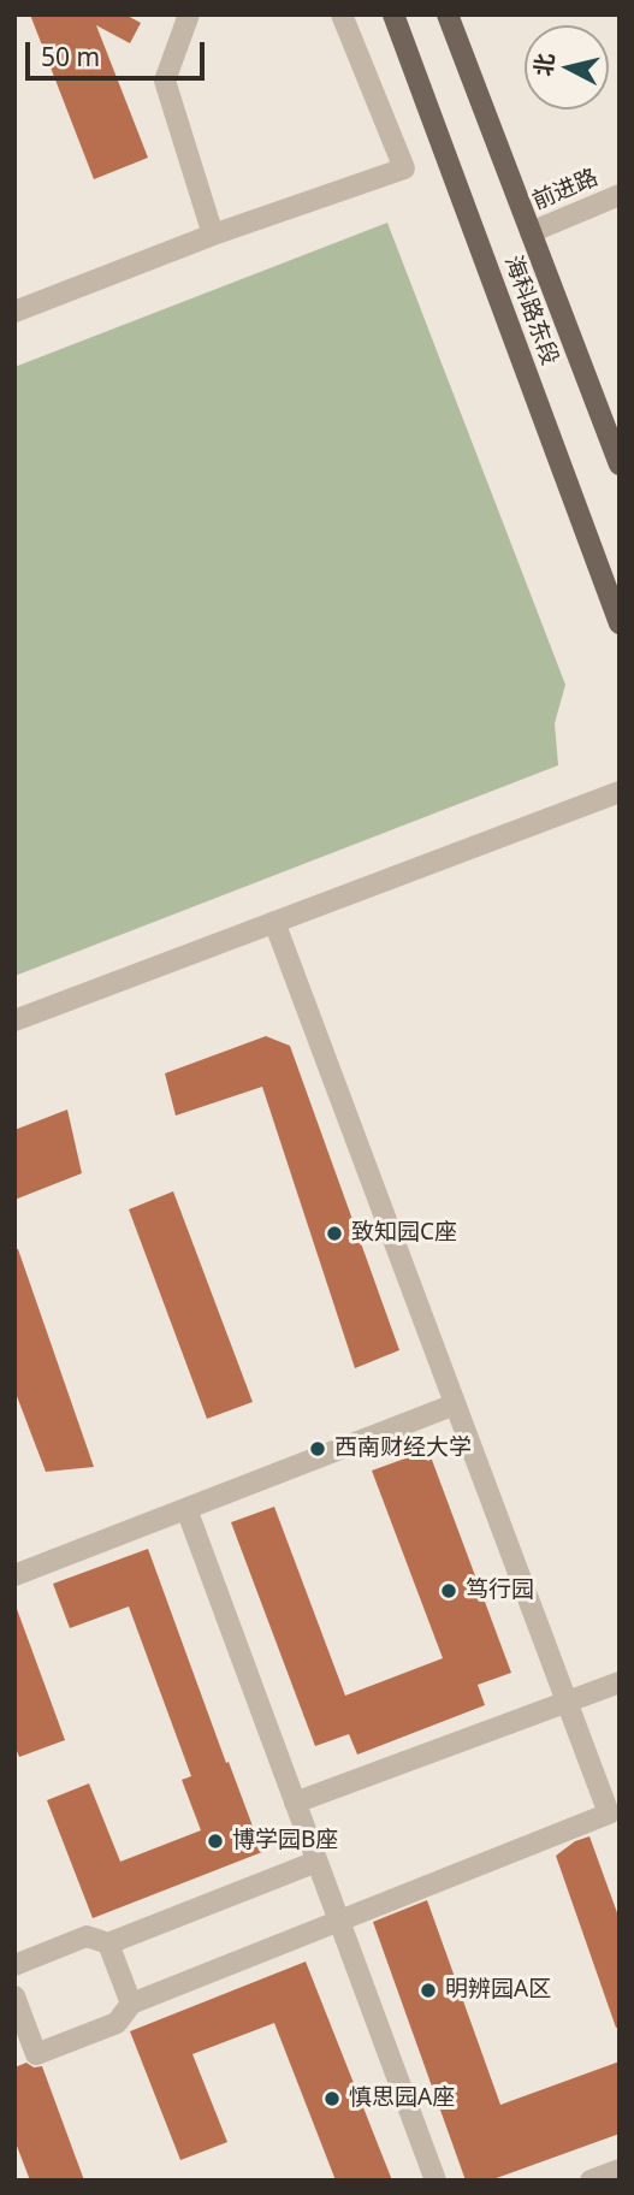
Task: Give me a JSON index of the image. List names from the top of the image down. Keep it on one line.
{"streets":{"main road":["海科路东段"],"street":["前进路"]},"crossings":[["前进路","海科路东段"]],"places":["致知园C座","西南财经大学","笃行园","博学园B座","明辨园A区","慎思园A座"],"scale_bar":"50 m","north":"left"}
